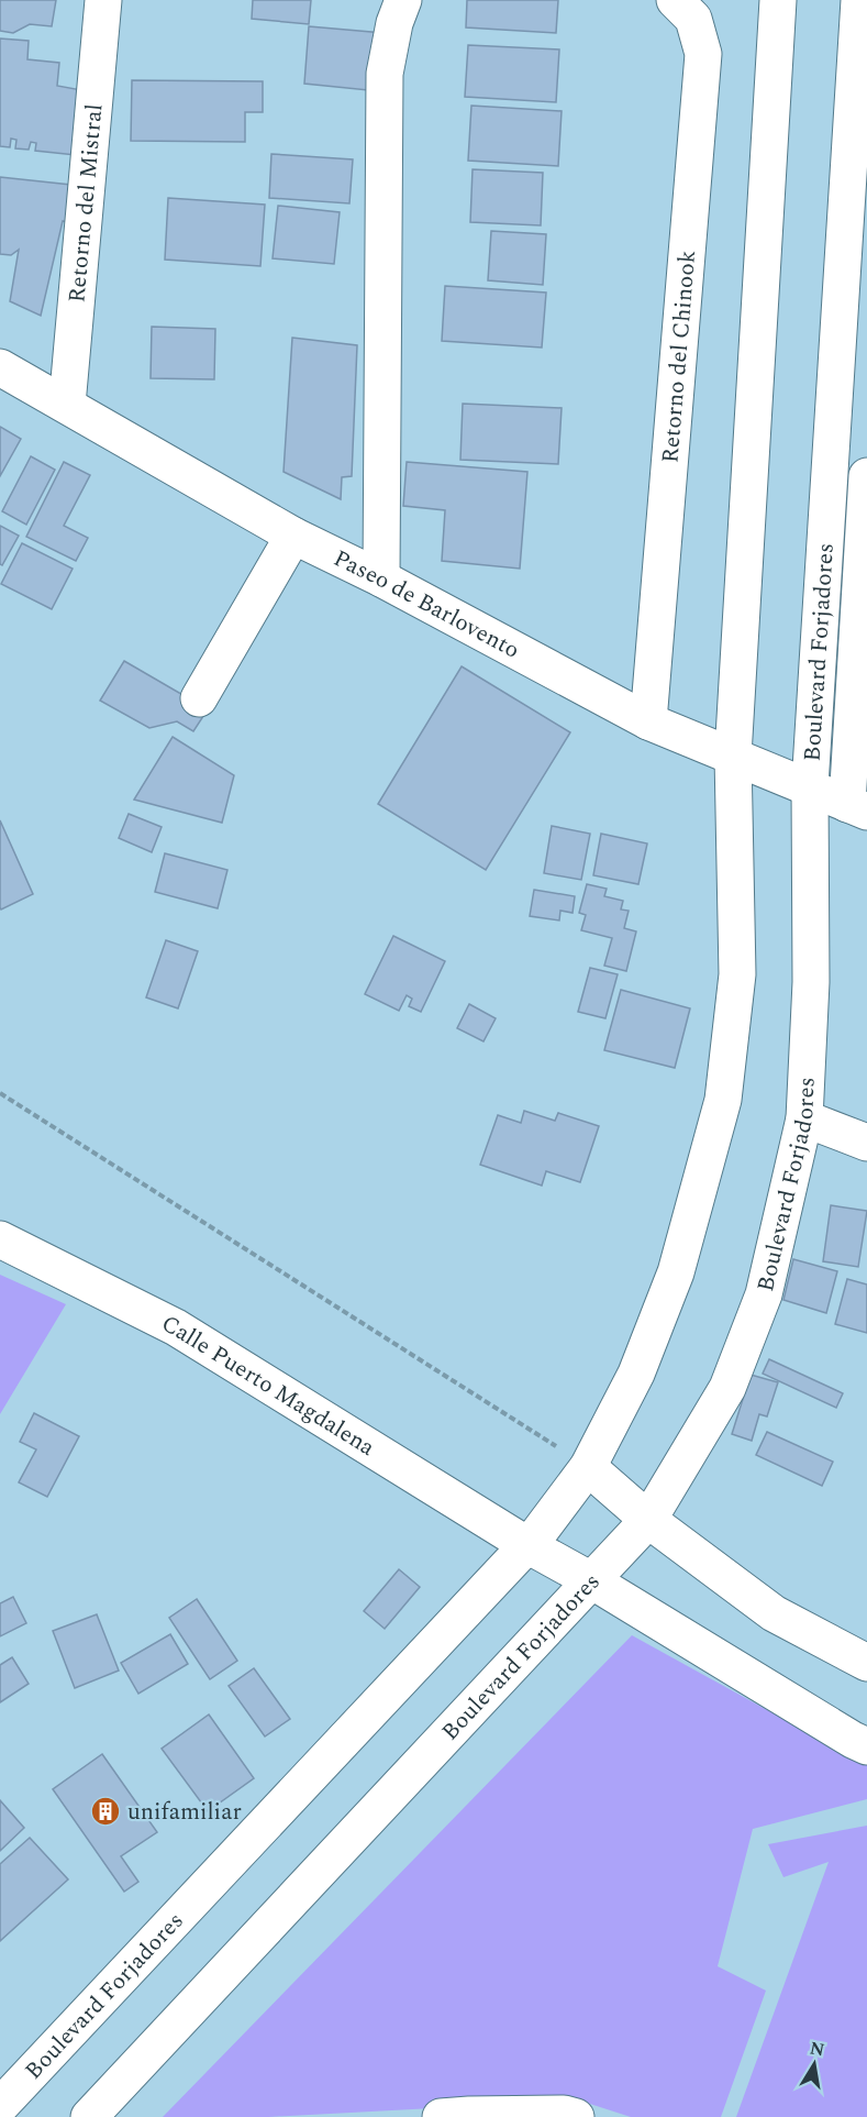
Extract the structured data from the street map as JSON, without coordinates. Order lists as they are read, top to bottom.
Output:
{
  "streets": {
    "street": [
      "Retorno del Mistral",
      "Retorno del Chinook",
      "Paseo de Barlovento",
      "Boulevard Forjadores",
      "Calle Puerto Magdalena"
    ]
  },
  "crossings": [
    ["Retorno del Mistral", "Paseo de Barlovento"],
    ["Retorno del Chinook", "Paseo de Barlovento"],
    ["Paseo de Barlovento", "Boulevard Forjadores"],
    ["Boulevard Forjadores", "Calle Puerto Magdalena"]
  ],
  "places": {
    "building": ["unifamiliar"]
  },
  "north": "top"
}
